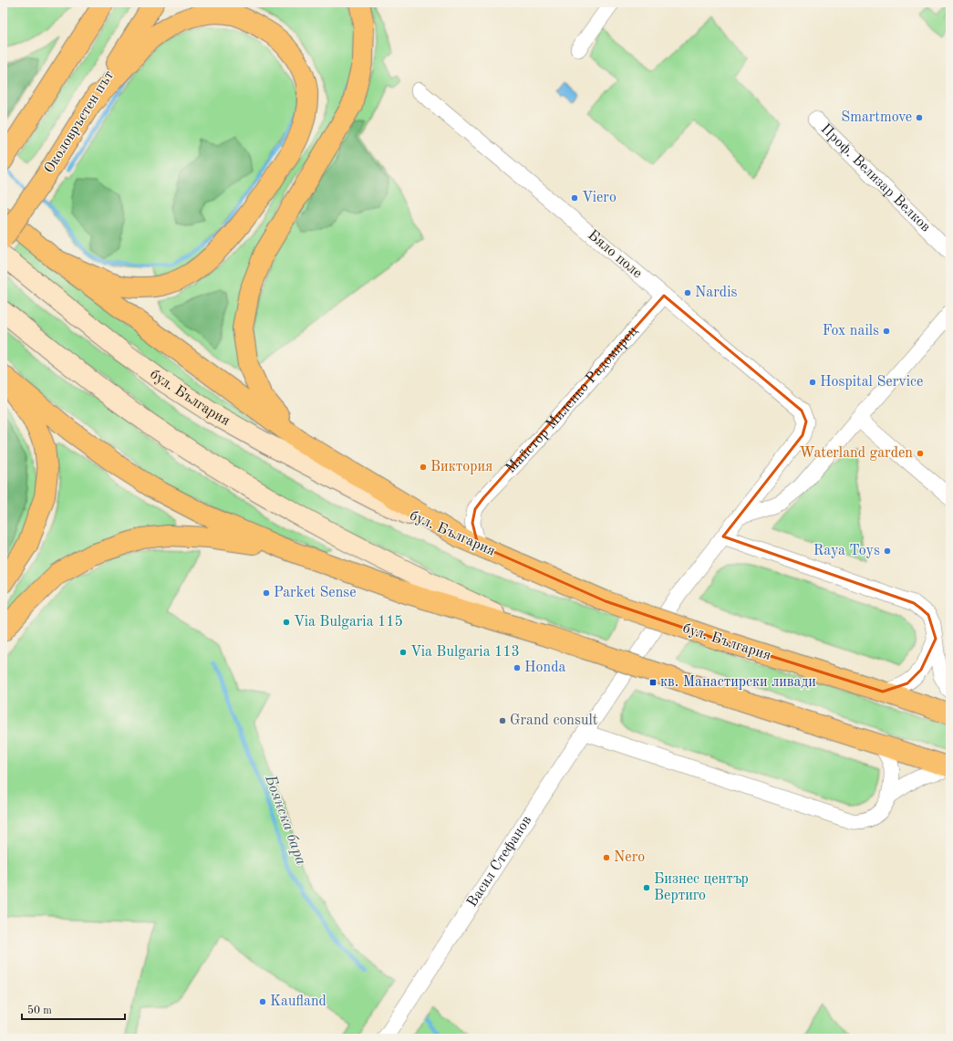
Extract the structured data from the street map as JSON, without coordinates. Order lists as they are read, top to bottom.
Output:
{
  "streets": {
    "main road": ["Околовръстен път", "бул. България"],
    "street": [
      "Проф. Велизар Велков",
      "Бяло поле",
      "Майстор Миленко Радомирец",
      "Васил Стефанов"
    ]
  },
  "crossings": [
    ["Бяло поле", "Майстор Миленко Радомирец"],
    ["Бяло поле", "Васил Стефанов"],
    ["бул. България", "Майстор Миленко Радомирец"]
  ],
  "water": ["Боянска бара"],
  "places": {
    "other": [
      "Smartmove",
      "Viero",
      "Nardis",
      "Fox nails",
      "Hospital Service",
      "Waterland garden",
      "Виктория",
      "Raya Toys",
      "Parket Sense",
      "Via Bulgaria 115",
      "Via Bulgaria 113",
      "Honda",
      "Grand consult",
      "Nero",
      "Бизнес център Вертиго",
      "Kaufland"
    ],
    "transit": ["кв. Манастирски ливади"]
  },
  "scale_bar": "50 m"
}
